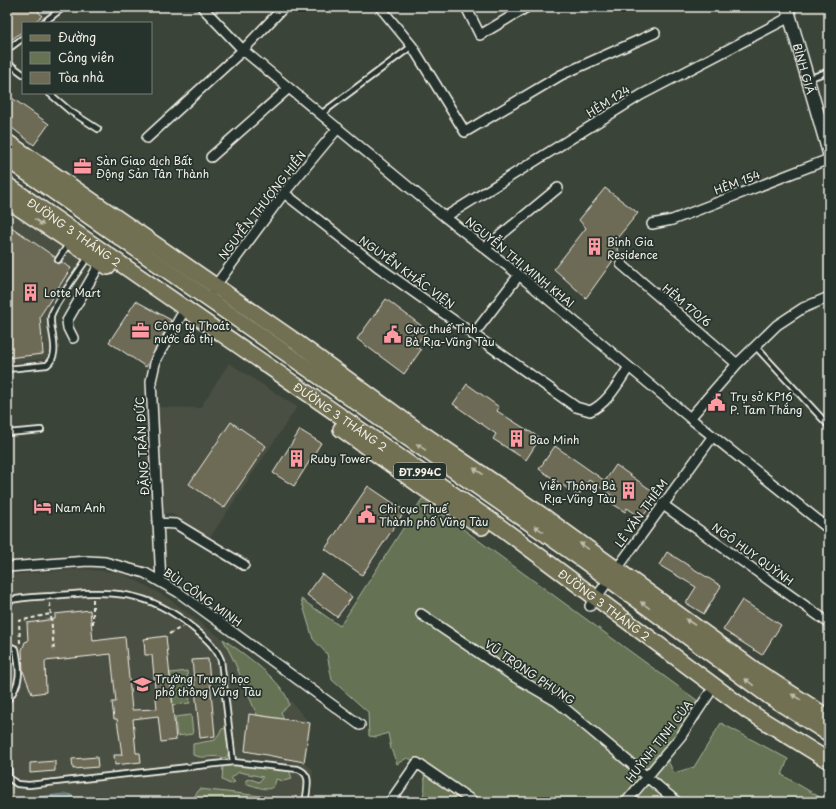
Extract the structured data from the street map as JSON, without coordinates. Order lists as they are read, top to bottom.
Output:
{
  "streets": {
    "main road": ["ĐƯỜNG 3 THÁNG 2", "ĐT.994C"],
    "street": [
      "BÌNH GIÃ",
      "HẺM 124",
      "HẺM 154",
      "NGUYỄN THƯỢNG HIỀN",
      "NGUYỄN THỊ MINH KHAI",
      "NGUYỄN KHẮC VIỆN",
      "HẺM 170/6",
      "ĐẶNG TRẦN ĐỨC",
      "LÊ VĂN THIÊM",
      "NGÔ HUY QUỲNH",
      "BÙI CÔNG MINH",
      "VŨ TRỌNG PHỤNG",
      "HUỲNH TỊNH CỦA"
    ]
  },
  "crossings": [
    ["BÌNH GIÃ", "HẺM 124"],
    ["HẺM 124", "NGUYỄN THỊ MINH KHAI"],
    ["NGUYỄN THƯỢNG HIỀN", "ĐƯỜNG 3 THÁNG 2"],
    ["NGUYỄN THƯỢNG HIỀN", "NGUYỄN THỊ MINH KHAI"],
    ["NGUYỄN THƯỢNG HIỀN", "NGUYỄN KHẮC VIỆN"],
    ["ĐƯỜNG 3 THÁNG 2", "ĐẶNG TRẦN ĐỨC"],
    ["ĐƯỜNG 3 THÁNG 2", "LÊ VĂN THIÊM"],
    ["ĐƯỜNG 3 THÁNG 2", "HUỲNH TỊNH CỦA"],
    ["NGUYỄN THỊ MINH KHAI", "NGUYỄN KHẮC VIỆN"],
    ["NGUYỄN THỊ MINH KHAI", "LÊ VĂN THIÊM"],
    ["ĐẶNG TRẦN ĐỨC", "BÙI CÔNG MINH"],
    ["LÊ VĂN THIÊM", "NGÔ HUY QUỲNH"],
    ["VŨ TRỌNG PHỤNG", "HUỲNH TỊNH CỦA"]
  ],
  "places": {
    "office": ["Sàn Giao dịch Bất Động Sản Tân Thành", "Công ty Thoát nước đô thị"],
    "building": [
      "Binh Gia Residence",
      "Lotte Mart",
      "Bao Minh",
      "Ruby Tower",
      "Viễn Thông Bà Rịa-Vũng Tàu"
    ],
    "public building": ["Cục thuế Tỉnh Bà Rịa-Vũng Tàu", "Trụ sở KP16 P. Tam Thắng", "Chi cục Thuế Thành phố Vũng Tàu"],
    "hotel": ["Nam Anh"],
    "school or university": ["Trường Trung học phổ thông Vũng Tàu"]
  },
  "legend": ["Đường", "Công viên", "Tòa nhà"]
}
